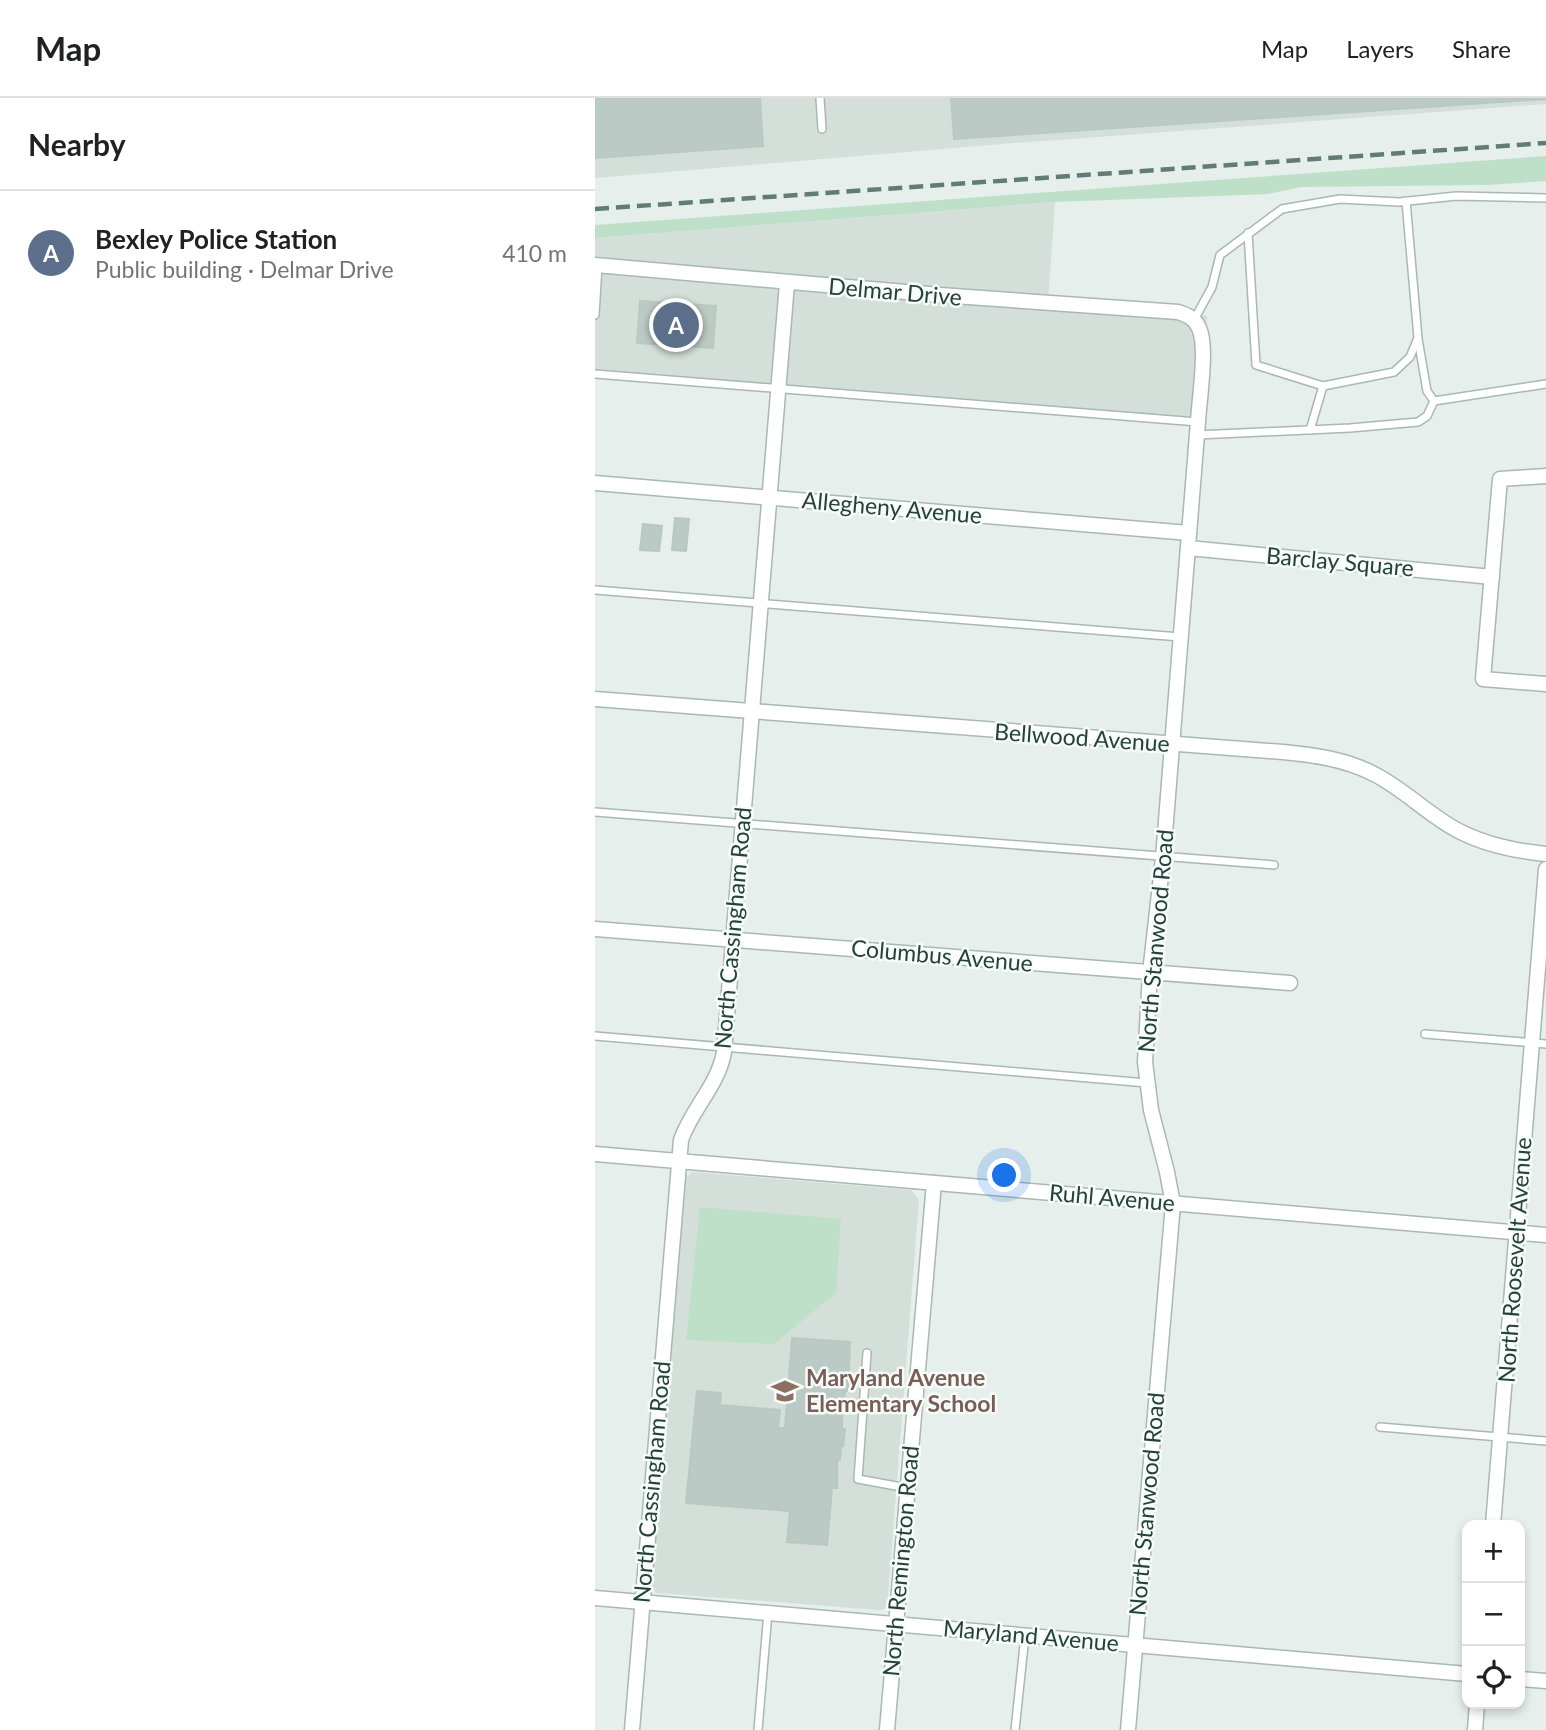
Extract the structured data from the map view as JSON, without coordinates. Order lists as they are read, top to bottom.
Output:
{
  "streets": {
    "street": [
      "Delmar Drive",
      "Allegheny Avenue",
      "Barclay Square",
      "Bellwood Avenue",
      "North Cassingham Road",
      "North Stanwood Road",
      "Columbus Avenue",
      "Ruhl Avenue",
      "North Roosevelt Avenue",
      "North Remington Road",
      "Maryland Avenue"
    ]
  },
  "crossings": [
    ["Delmar Drive", "North Cassingham Road"],
    ["Delmar Drive", "North Stanwood Road"],
    ["Allegheny Avenue", "North Cassingham Road"],
    ["Allegheny Avenue", "North Stanwood Road"],
    ["Barclay Square", "North Stanwood Road"],
    ["Bellwood Avenue", "North Cassingham Road"],
    ["Bellwood Avenue", "North Stanwood Road"],
    ["North Cassingham Road", "Columbus Avenue"],
    ["North Cassingham Road", "Ruhl Avenue"],
    ["North Cassingham Road", "Maryland Avenue"],
    ["North Stanwood Road", "Columbus Avenue"],
    ["North Stanwood Road", "Ruhl Avenue"],
    ["North Stanwood Road", "Maryland Avenue"],
    ["Ruhl Avenue", "North Roosevelt Avenue"],
    ["Ruhl Avenue", "North Remington Road"],
    ["North Remington Road", "Maryland Avenue"]
  ],
  "places": {
    "school or university": ["Maryland Avenue Elementary School"]
  },
  "page": {
    "header": "Map",
    "nav": ["Map", "Layers", "Share"],
    "heading": "Nearby",
    "list": [
      {
        "mark": "A",
        "name": "Bexley Police Station",
        "note": "Public building · Delmar Drive",
        "value": "410 m"
      }
    ],
    "pins": "A",
    "map_buttons": ["+", "−"]
  }
}
